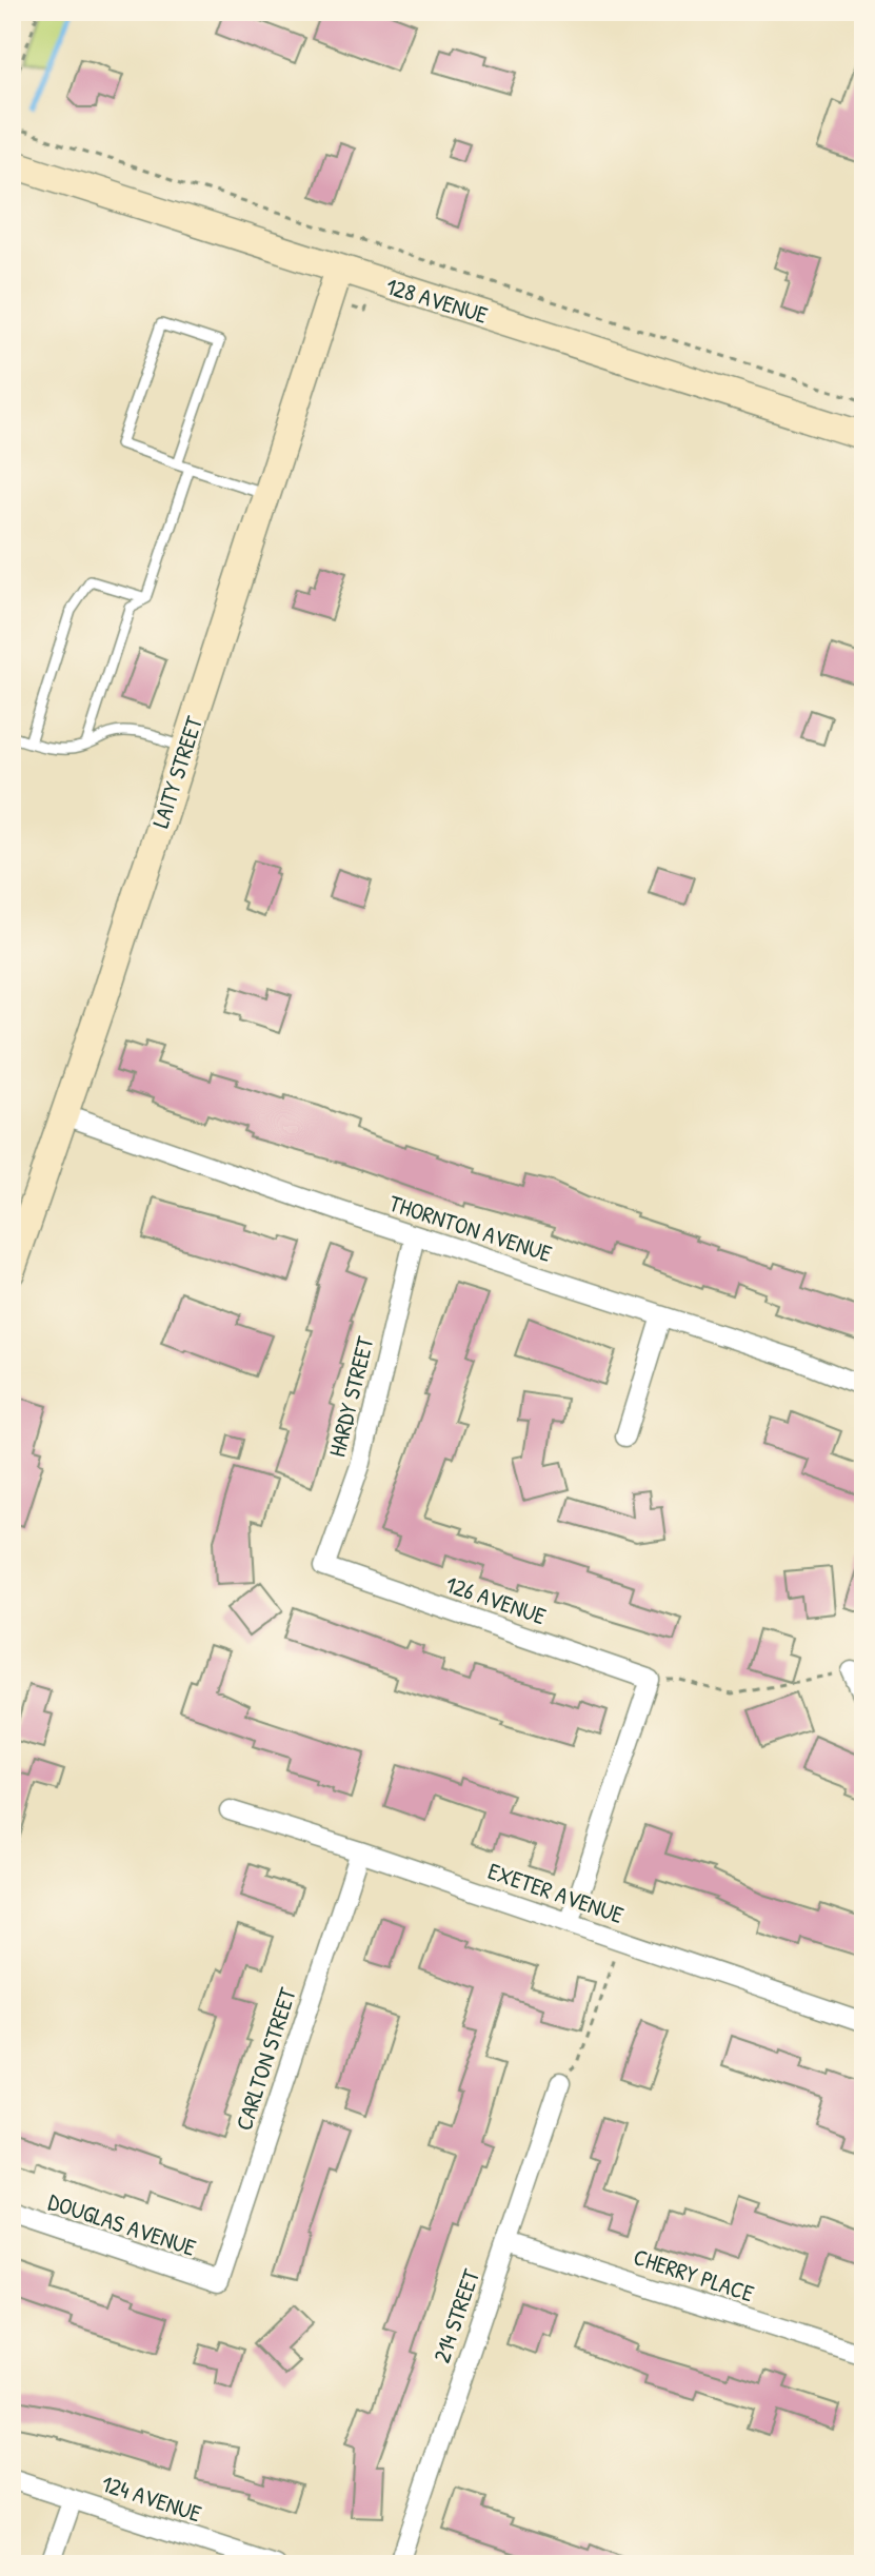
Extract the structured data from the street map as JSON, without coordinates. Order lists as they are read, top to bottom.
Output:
{
  "streets": {
    "street": [
      "128 AVENUE",
      "LAITY STREET",
      "THORNTON AVENUE",
      "HARDY STREET",
      "126 AVENUE",
      "EXETER AVENUE",
      "CARLTON STREET",
      "DOUGLAS AVENUE",
      "CHERRY PLACE",
      "214 STREET",
      "124 AVENUE"
    ]
  },
  "crossings": [
    ["128 AVENUE", "LAITY STREET"],
    ["LAITY STREET", "THORNTON AVENUE"],
    ["THORNTON AVENUE", "HARDY STREET"],
    ["HARDY STREET", "126 AVENUE"],
    ["EXETER AVENUE", "CARLTON STREET"],
    ["CARLTON STREET", "DOUGLAS AVENUE"],
    ["CHERRY PLACE", "214 STREET"]
  ]
}
